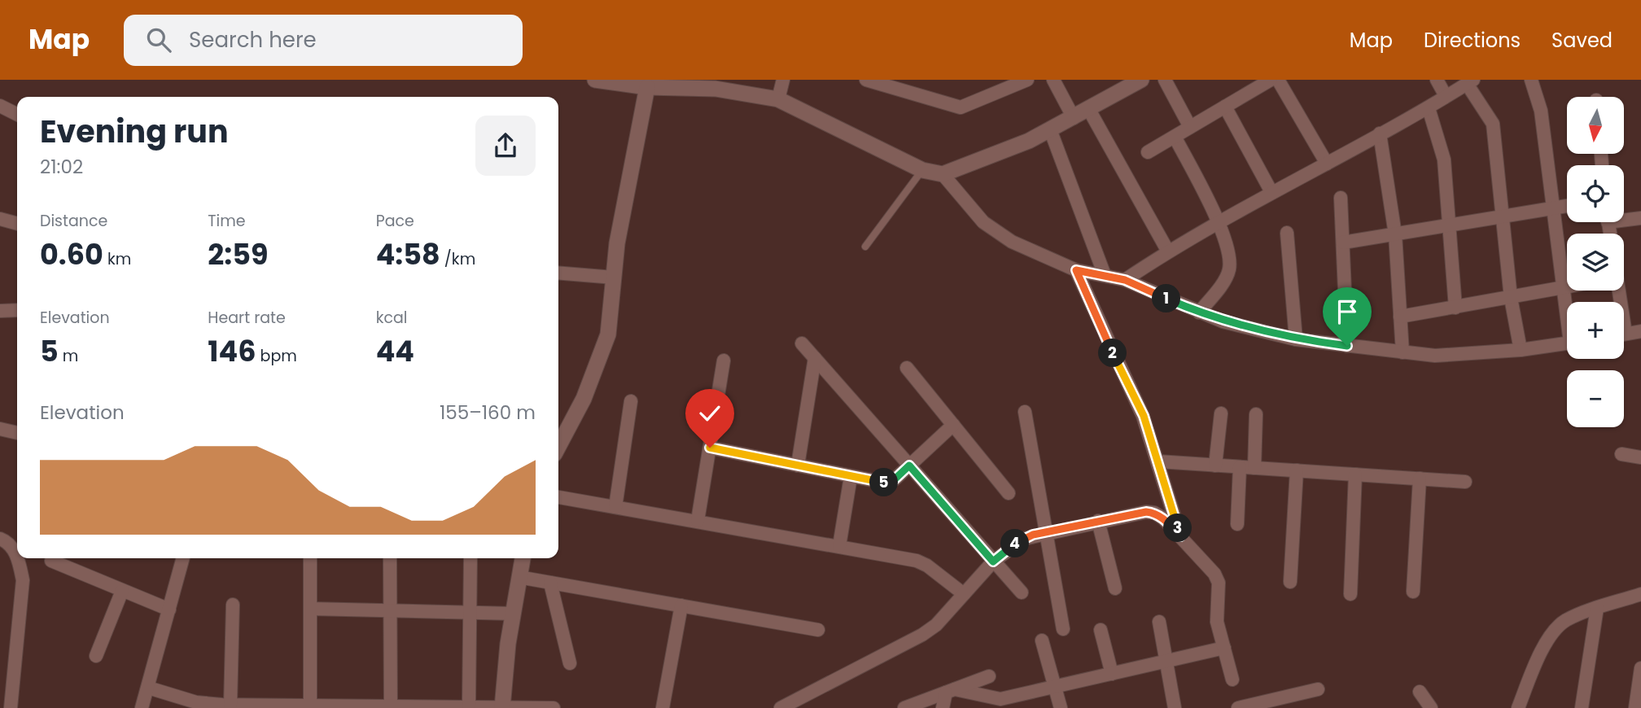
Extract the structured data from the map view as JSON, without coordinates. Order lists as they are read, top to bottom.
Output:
{
  "north": "bottom",
  "page": {
    "header": "Map",
    "search": "Search here",
    "nav": ["Map", "Directions", "Saved"],
    "map_buttons": ["+", "−"],
    "heading": ["Evening run", "21:02"],
    "stats": [
      ["Distance", "0.60 km"],
      ["Time", "2:59"],
      ["Pace", "4:58 /km"],
      ["Elevation", "5 m"],
      ["Heart rate", "146 bpm"],
      ["kcal", "44"]
    ],
    "pins": [
      "1",
      "2",
      "5",
      "3",
      "4"
    ],
    "chart": ["Elevation", "155–160 m"]
  }
}
